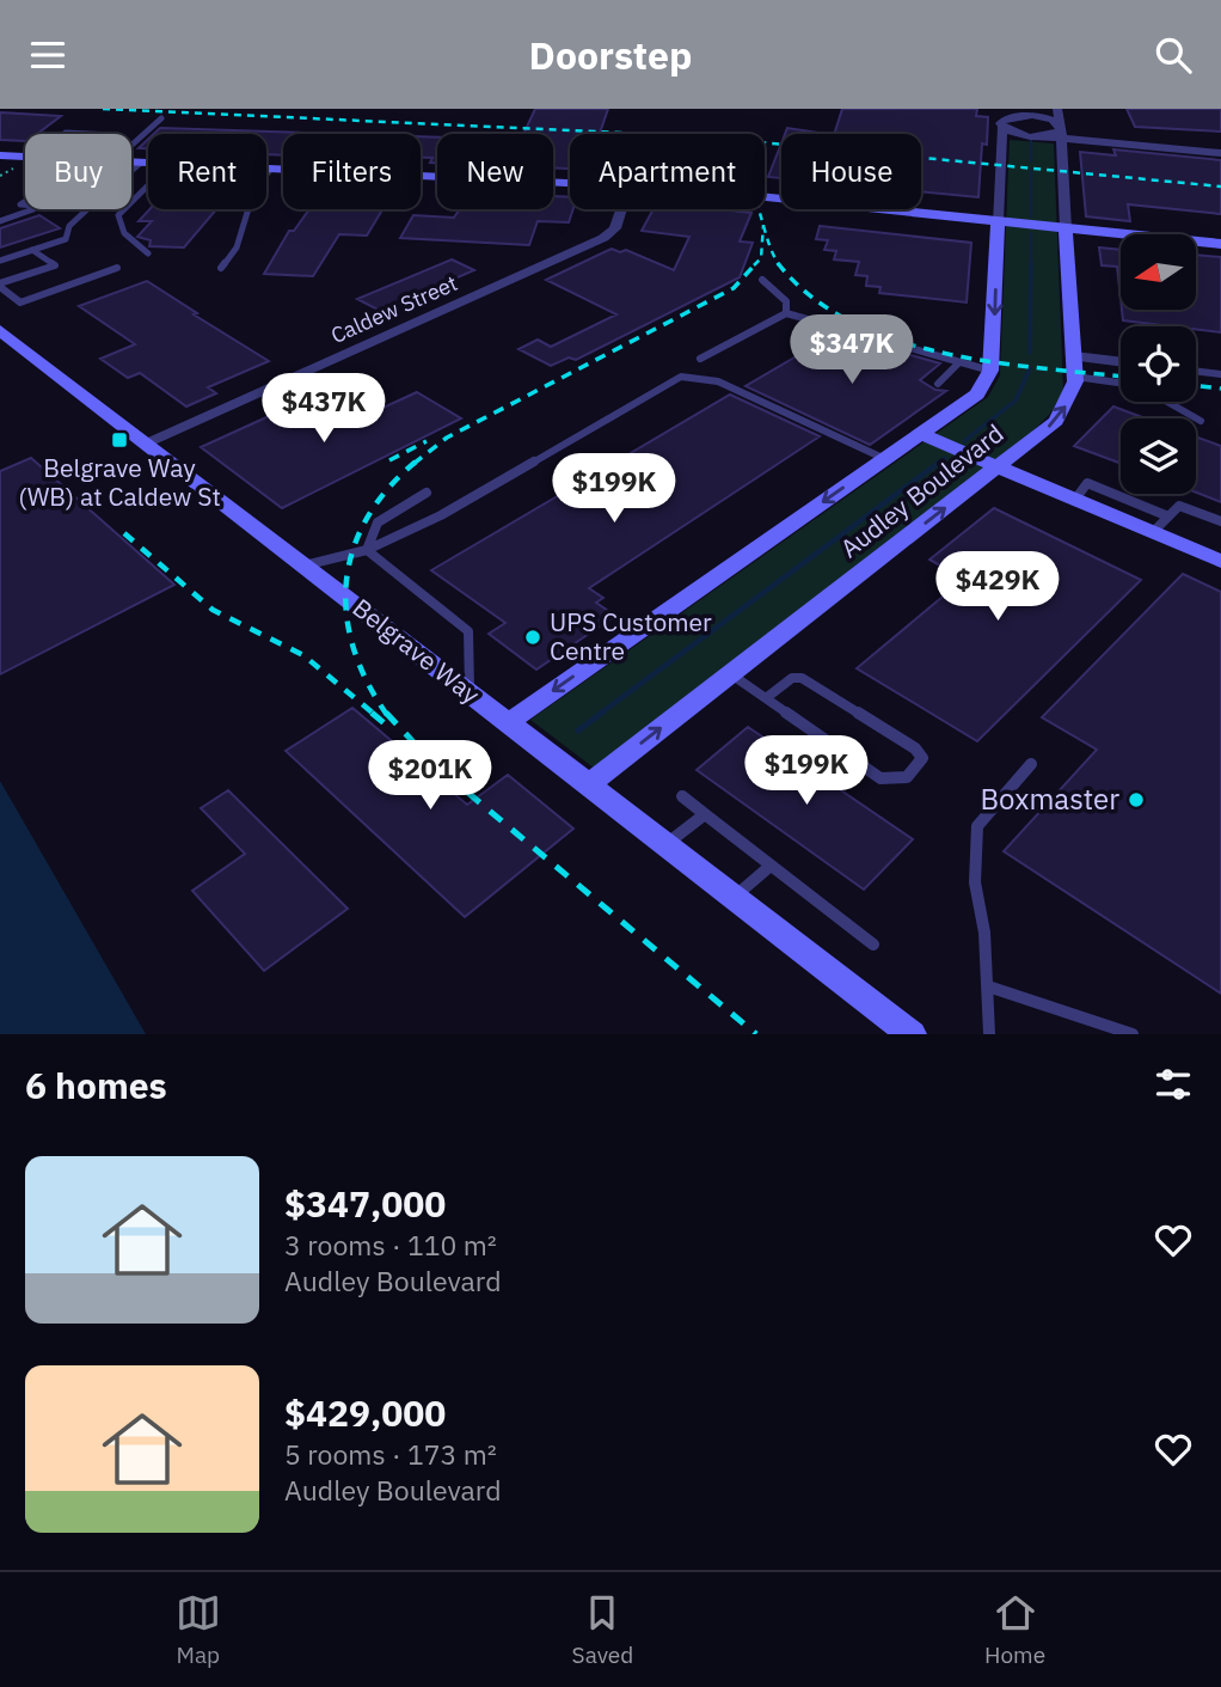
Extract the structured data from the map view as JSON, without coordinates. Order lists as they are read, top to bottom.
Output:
{
  "streets": {
    "street": ["Caldew Street", "Audley Boulevard", "Belgrave Way"]
  },
  "crossings": [
    ["Caldew Street", "Belgrave Way"],
    ["Audley Boulevard", "Belgrave Way"]
  ],
  "places": {
    "transit": ["Belgrave Way (WB) at Caldew St"],
    "other": ["UPS Customer Centre", "Boxmaster"]
  },
  "north": "left",
  "page": {
    "header": "Doorstep",
    "chip": [
      "Buy",
      "Rent",
      "Filters",
      "New",
      "Apartment",
      "House"
    ],
    "price": [
      "$347K",
      "$437K",
      "$199K",
      "$429K",
      "$199K",
      "$201K"
    ],
    "heading": "6 homes",
    "list": [
      {
        "name": "$347,000",
        "note": "3 rooms · 110 m² · Audley Boulevard"
      },
      {
        "name": "$429,000",
        "note": "5 rooms · 173 m² · Audley Boulevard"
      }
    ],
    "tabs": ["Map", "Saved", "Home"]
  }
}
